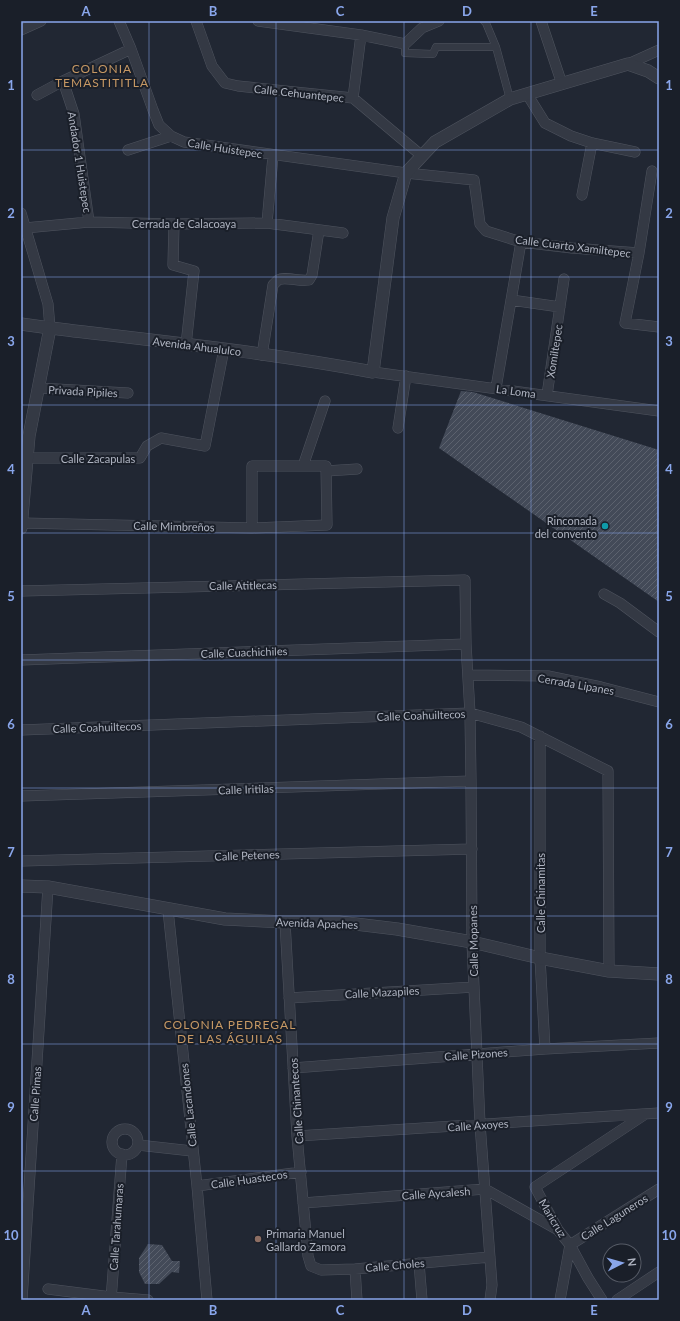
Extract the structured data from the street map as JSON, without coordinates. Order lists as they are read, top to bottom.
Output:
{
  "streets": {
    "street": [
      "Calle Cehuantepec",
      "Calle Huistepec",
      "Andador 1 Huistepec",
      "Cerrada de Calacoaya",
      "Calle Cuarto Xamiltepec",
      "Avenida Ahualulco",
      "Xomiltepec",
      "Privada Pipiles",
      "La Loma",
      "Calle Zacapulas",
      "Calle Mimbreños",
      "Calle Atitlecas",
      "Calle Cuachichiles",
      "Cerrada Lipanes",
      "Calle Coahuiltecos",
      "Calle Iritilas",
      "Calle Petenes",
      "Calle Chinamitas",
      "Avenida Apaches",
      "Calle Mopanes",
      "Calle Mazapiles",
      "Calle Pizones",
      "Calle Pimas",
      "Calle Chinantecos",
      "Calle Lacandones",
      "Calle Axoyes",
      "Calle Huastecos",
      "Calle Aycalesh",
      "Calle Laguneros",
      "Maricruz",
      "Calle Tarahumaras",
      "Calle Choles"
    ]
  },
  "crossings": [
    ["Calle Huistepec", "Calle Cuarto Xamiltepec"],
    ["Andador 1 Huistepec", "Cerrada de Calacoaya"],
    ["Avenida Ahualulco", "La Loma"],
    ["Avenida Ahualulco", "Calle Zacapulas"],
    ["Xomiltepec", "La Loma"],
    ["Calle Atitlecas", "Calle Mopanes"],
    ["Calle Cuachichiles", "Calle Mopanes"],
    ["Cerrada Lipanes", "Calle Mopanes"],
    ["Calle Coahuiltecos", "Calle Chinamitas"],
    ["Calle Coahuiltecos", "Avenida Apaches"],
    ["Calle Coahuiltecos", "Calle Mopanes"],
    ["Calle Iritilas", "Calle Mopanes"],
    ["Calle Petenes", "Calle Mopanes"],
    ["Calle Chinamitas", "Avenida Apaches"],
    ["Calle Chinamitas", "Calle Pizones"],
    ["Avenida Apaches", "Calle Mopanes"],
    ["Avenida Apaches", "Calle Pimas"],
    ["Avenida Apaches", "Calle Chinantecos"],
    ["Avenida Apaches", "Calle Lacandones"],
    ["Calle Mopanes", "Calle Mazapiles"],
    ["Calle Mopanes", "Calle Pizones"],
    ["Calle Mopanes", "Calle Axoyes"],
    ["Calle Mopanes", "Calle Aycalesh"],
    ["Calle Mopanes", "Calle Choles"],
    ["Calle Mazapiles", "Calle Chinantecos"],
    ["Calle Pizones", "Calle Chinantecos"],
    ["Calle Chinantecos", "Calle Axoyes"],
    ["Calle Chinantecos", "Calle Huastecos"],
    ["Calle Chinantecos", "Calle Aycalesh"],
    ["Calle Chinantecos", "Calle Choles"],
    ["Calle Lacandones", "Calle Huastecos"],
    ["Calle Axoyes", "Maricruz"],
    ["Calle Aycalesh", "Maricruz"],
    ["Calle Laguneros", "Maricruz"]
  ],
  "districts": ["COLONIA TEMASTITITLA", "COLONIA PEDREGAL DE LAS ÁGUILAS"],
  "places": ["Rinconada del convento", "Primaria Manuel Gallardo Zamora"],
  "north": "right",
  "grid": {
    "columns": [
      "A",
      "B",
      "C",
      "D",
      "E"
    ],
    "rows": [
      "1",
      "2",
      "3",
      "4",
      "5",
      "6",
      "7",
      "8",
      "9",
      "10"
    ]
  }
}
